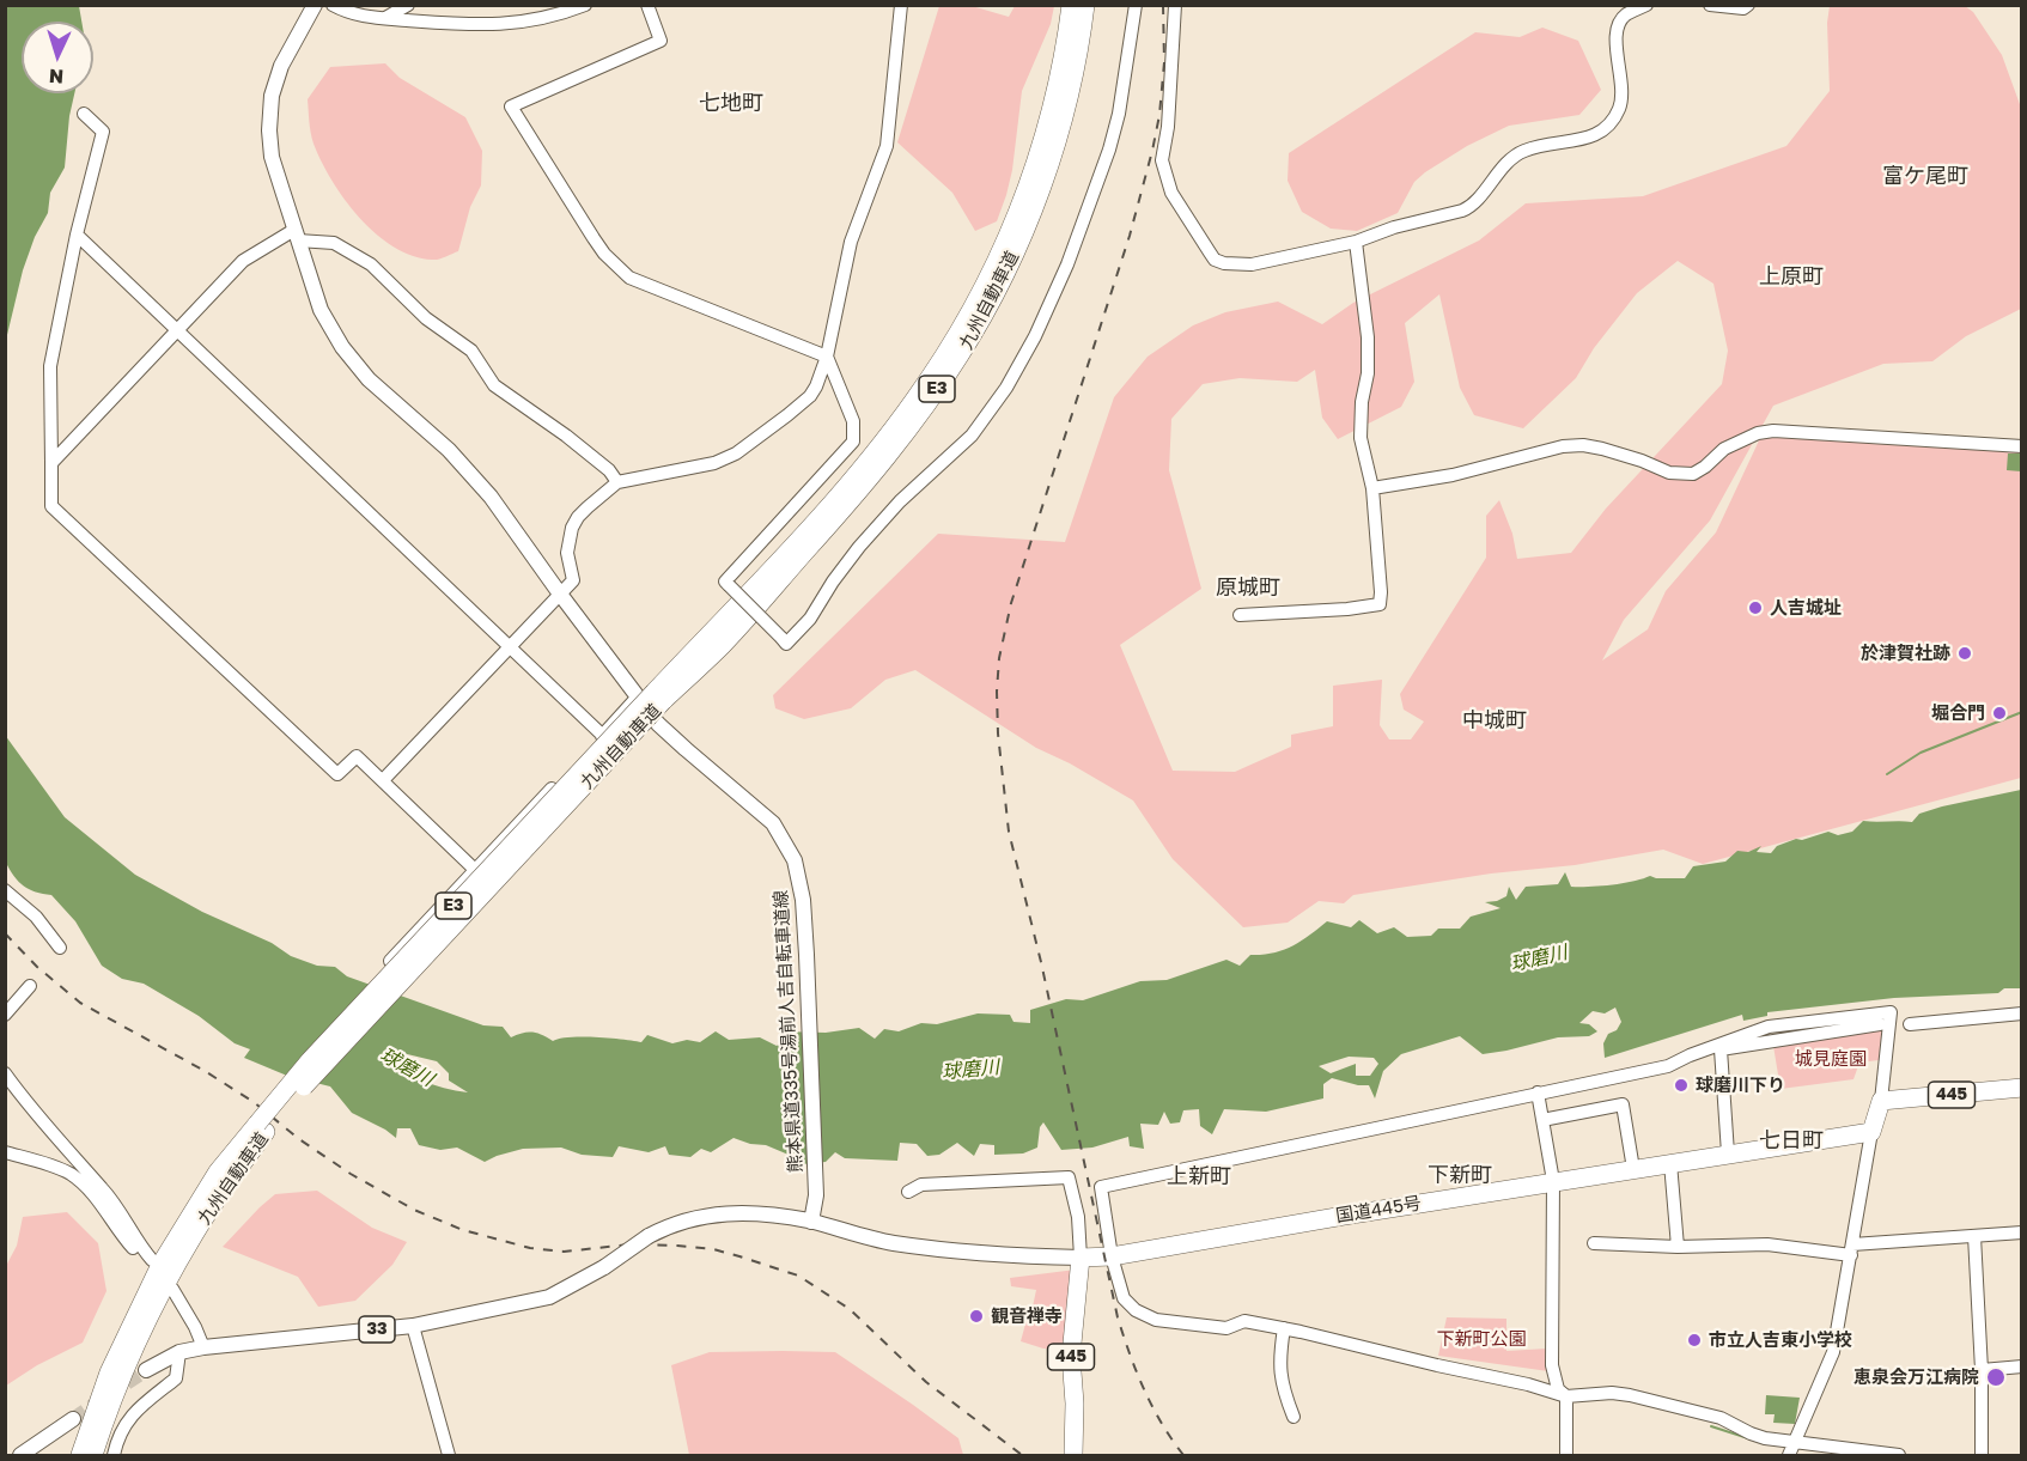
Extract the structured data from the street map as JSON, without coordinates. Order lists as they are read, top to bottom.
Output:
{
  "streets": {
    "highway": [
      "九州自動車道",
      "E3",
      "445",
      "国道445号"
    ],
    "main road": ["熊本県道335号湯前人吉自転車道線", "33"]
  },
  "crossings": [
    ["九州自動車道", "熊本県道335号湯前人吉自転車道線"],
    ["熊本県道335号湯前人吉自転車道線", "33"],
    ["445", "国道445号"],
    ["445", "33"],
    ["国道445号", "33"]
  ],
  "districts": [
    "七地町",
    "富ケ尾町",
    "上原町",
    "原城町",
    "中城町",
    "七日町",
    "下新町",
    "上新町"
  ],
  "water": ["球磨川"],
  "parks": ["城見庭園", "下新町公園"],
  "places": [
    "人吉城址",
    "於津賀社跡",
    "堀合門",
    "球磨川下り",
    "観音禅寺",
    "市立人吉東小学校",
    "恵泉会万江病院"
  ],
  "north": "bottom"
}
